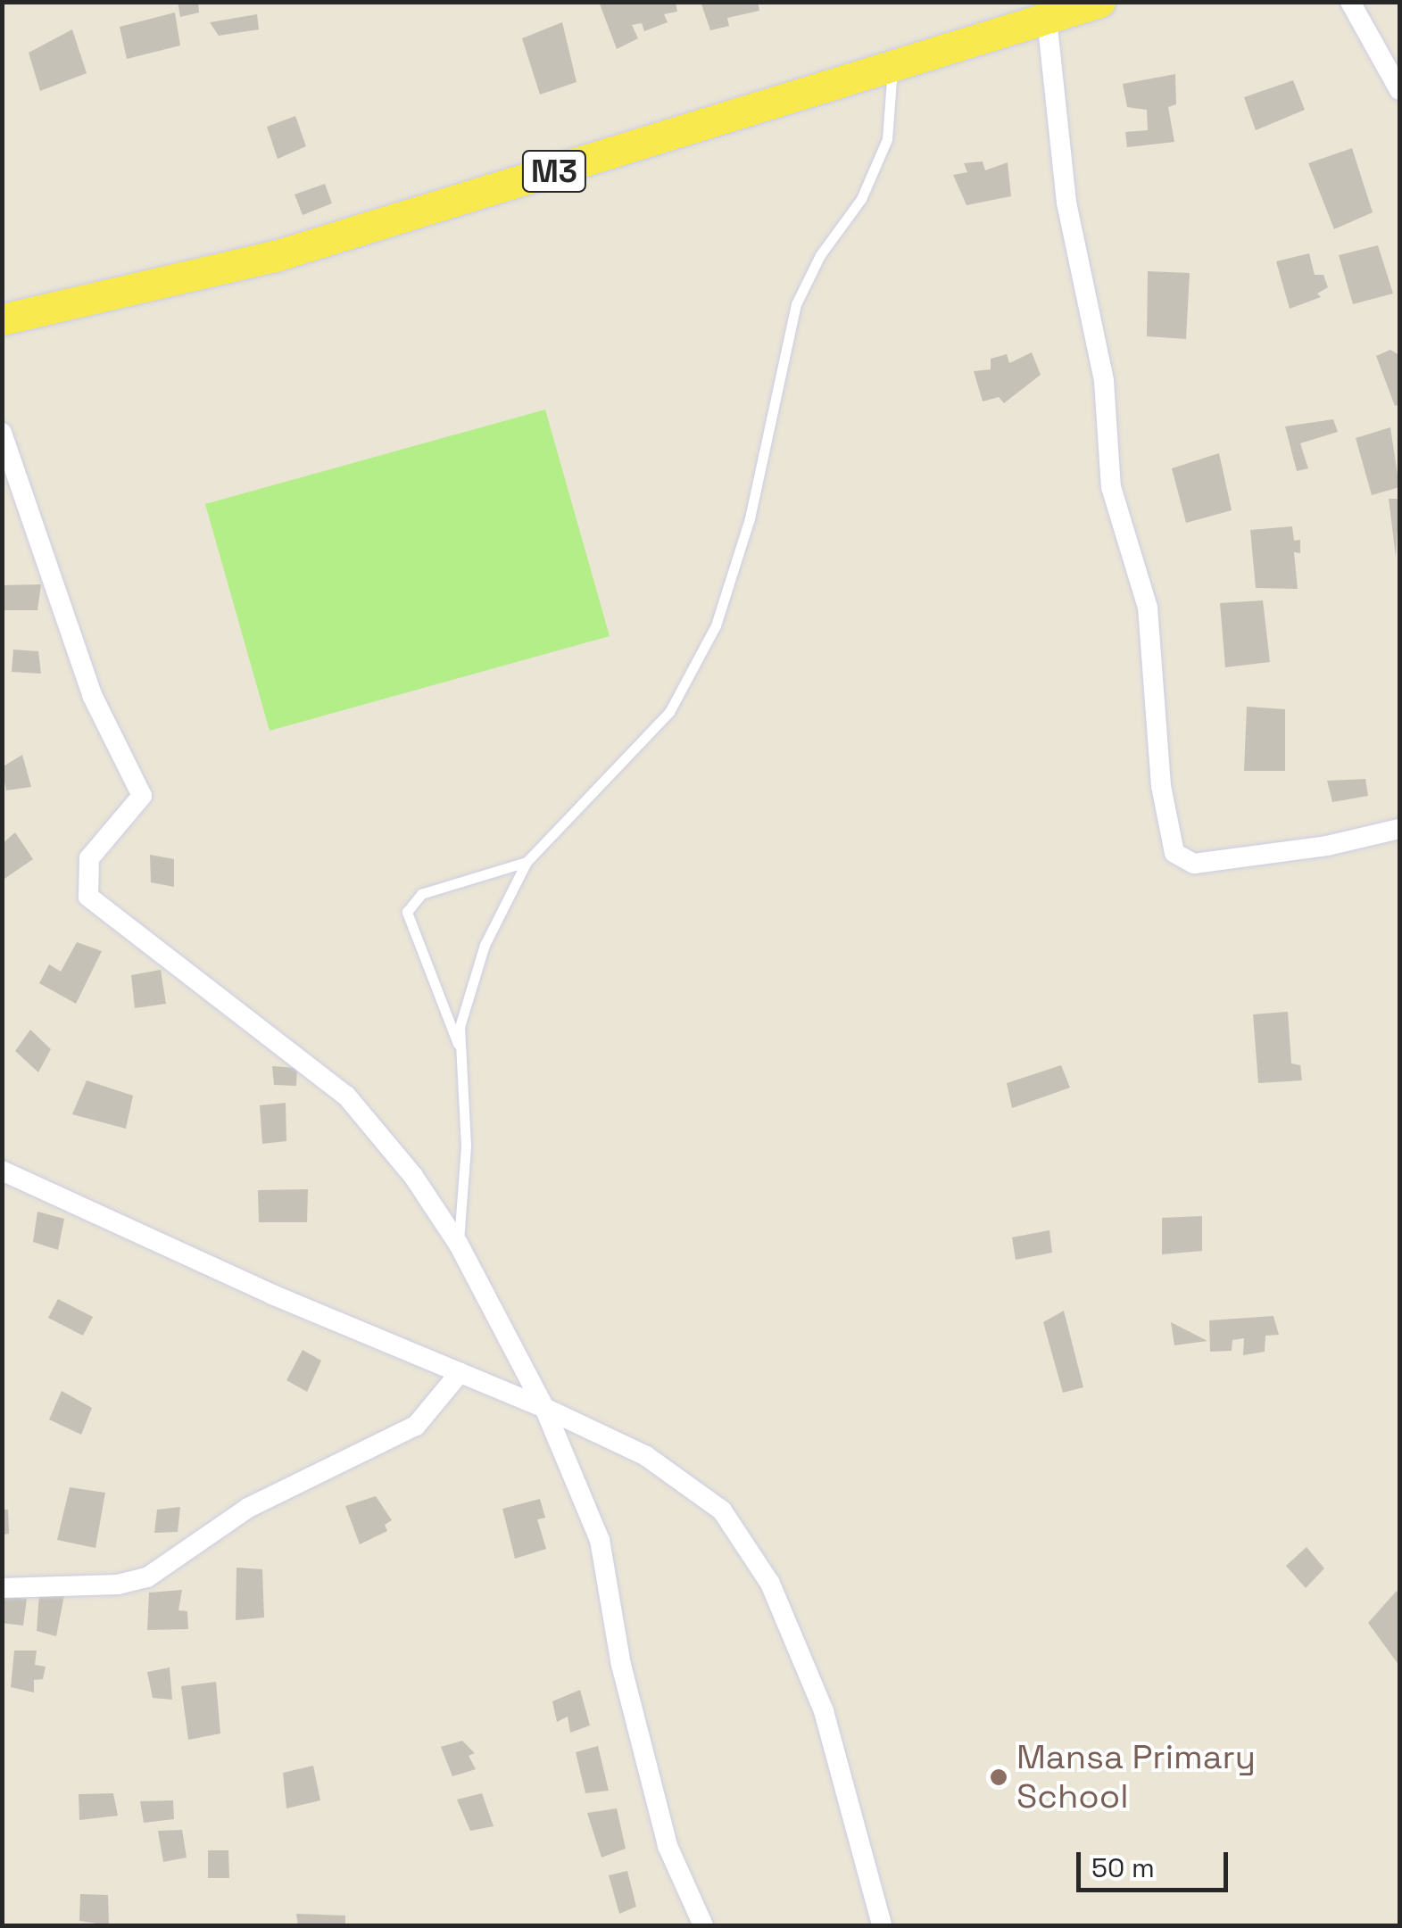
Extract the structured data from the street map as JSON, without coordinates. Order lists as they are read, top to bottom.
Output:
{
  "streets": {
    "main road": ["M3"]
  },
  "places": ["Mansa Primary School"],
  "scale_bar": "50 m"
}
